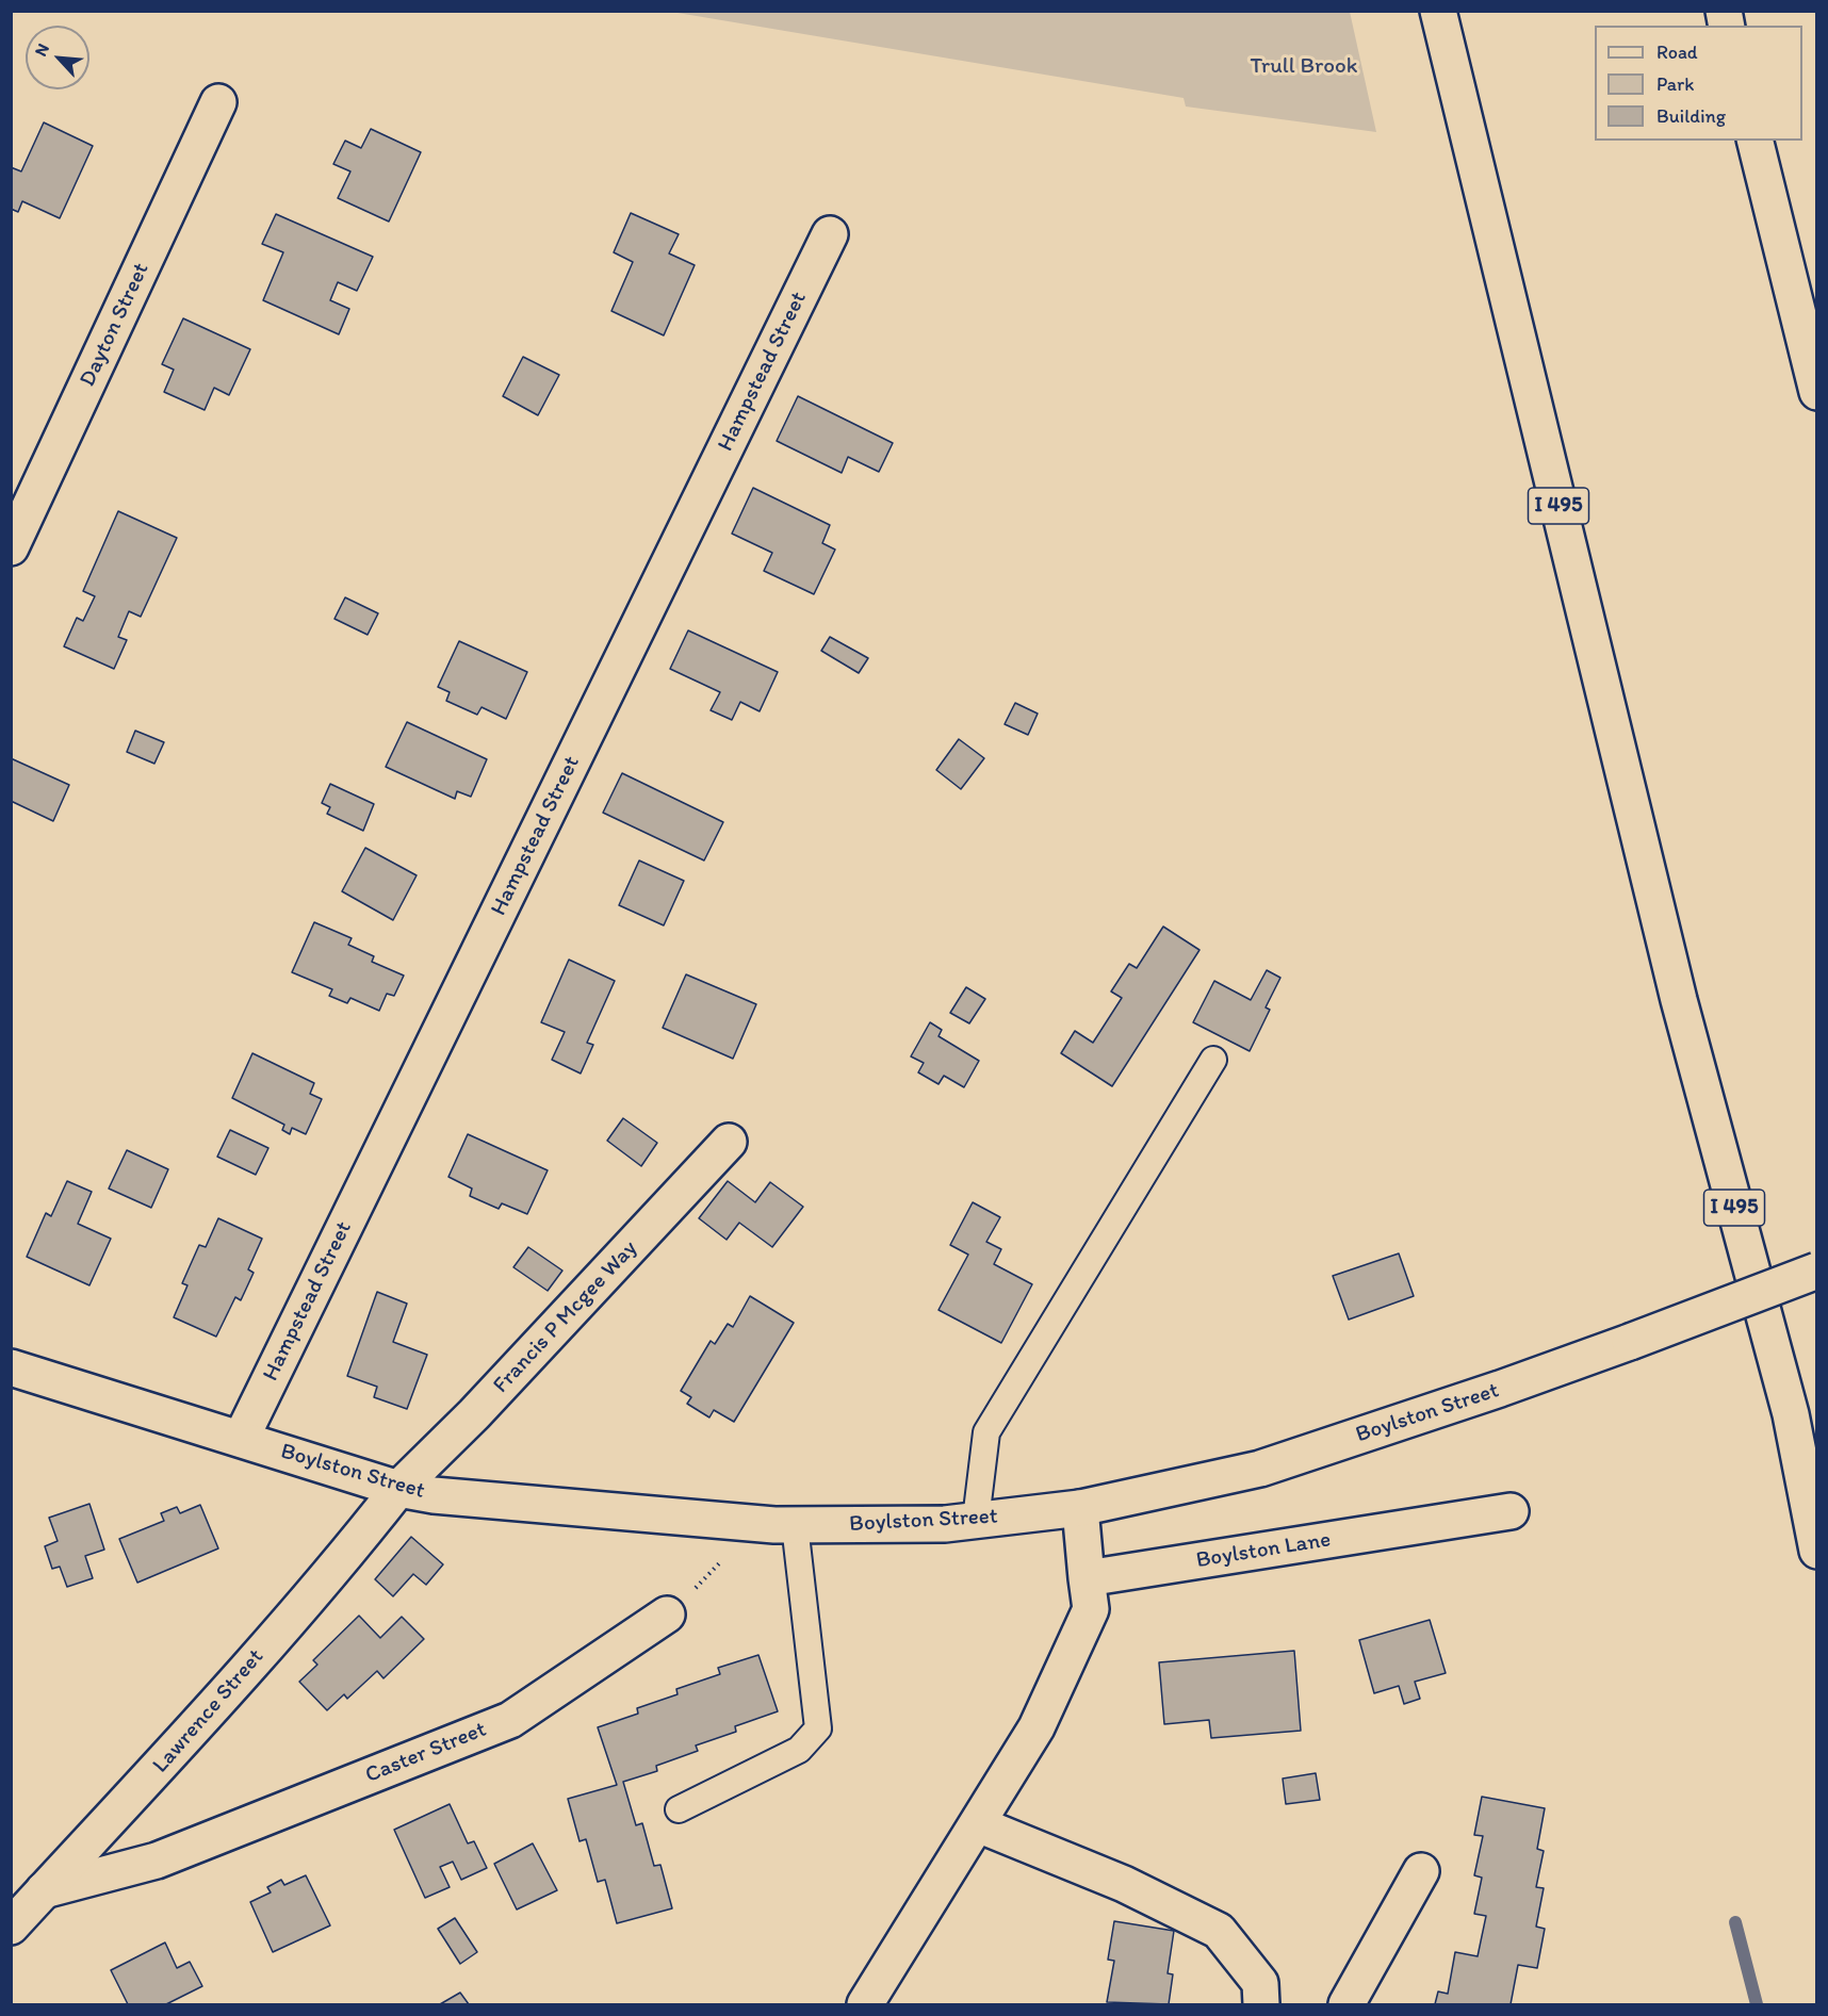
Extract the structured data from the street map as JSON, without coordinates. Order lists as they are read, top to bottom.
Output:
{
  "streets": {
    "main road": [
      "Dayton Street",
      "Hampstead Street",
      "I 495",
      "Francis P Mcgee Way",
      "Boylston Street",
      "Boylston Lane",
      "Lawrence Street",
      "Caster Street"
    ]
  },
  "crossings": [
    ["Hampstead Street", "Boylston Street"],
    ["Francis P Mcgee Way", "Boylston Street"],
    ["Francis P Mcgee Way", "Lawrence Street"],
    ["Boylston Street", "Lawrence Street"],
    ["Lawrence Street", "Caster Street"]
  ],
  "parks": ["Trull Brook"],
  "legend": ["Road", "Park", "Building"],
  "north": "top left"
}
